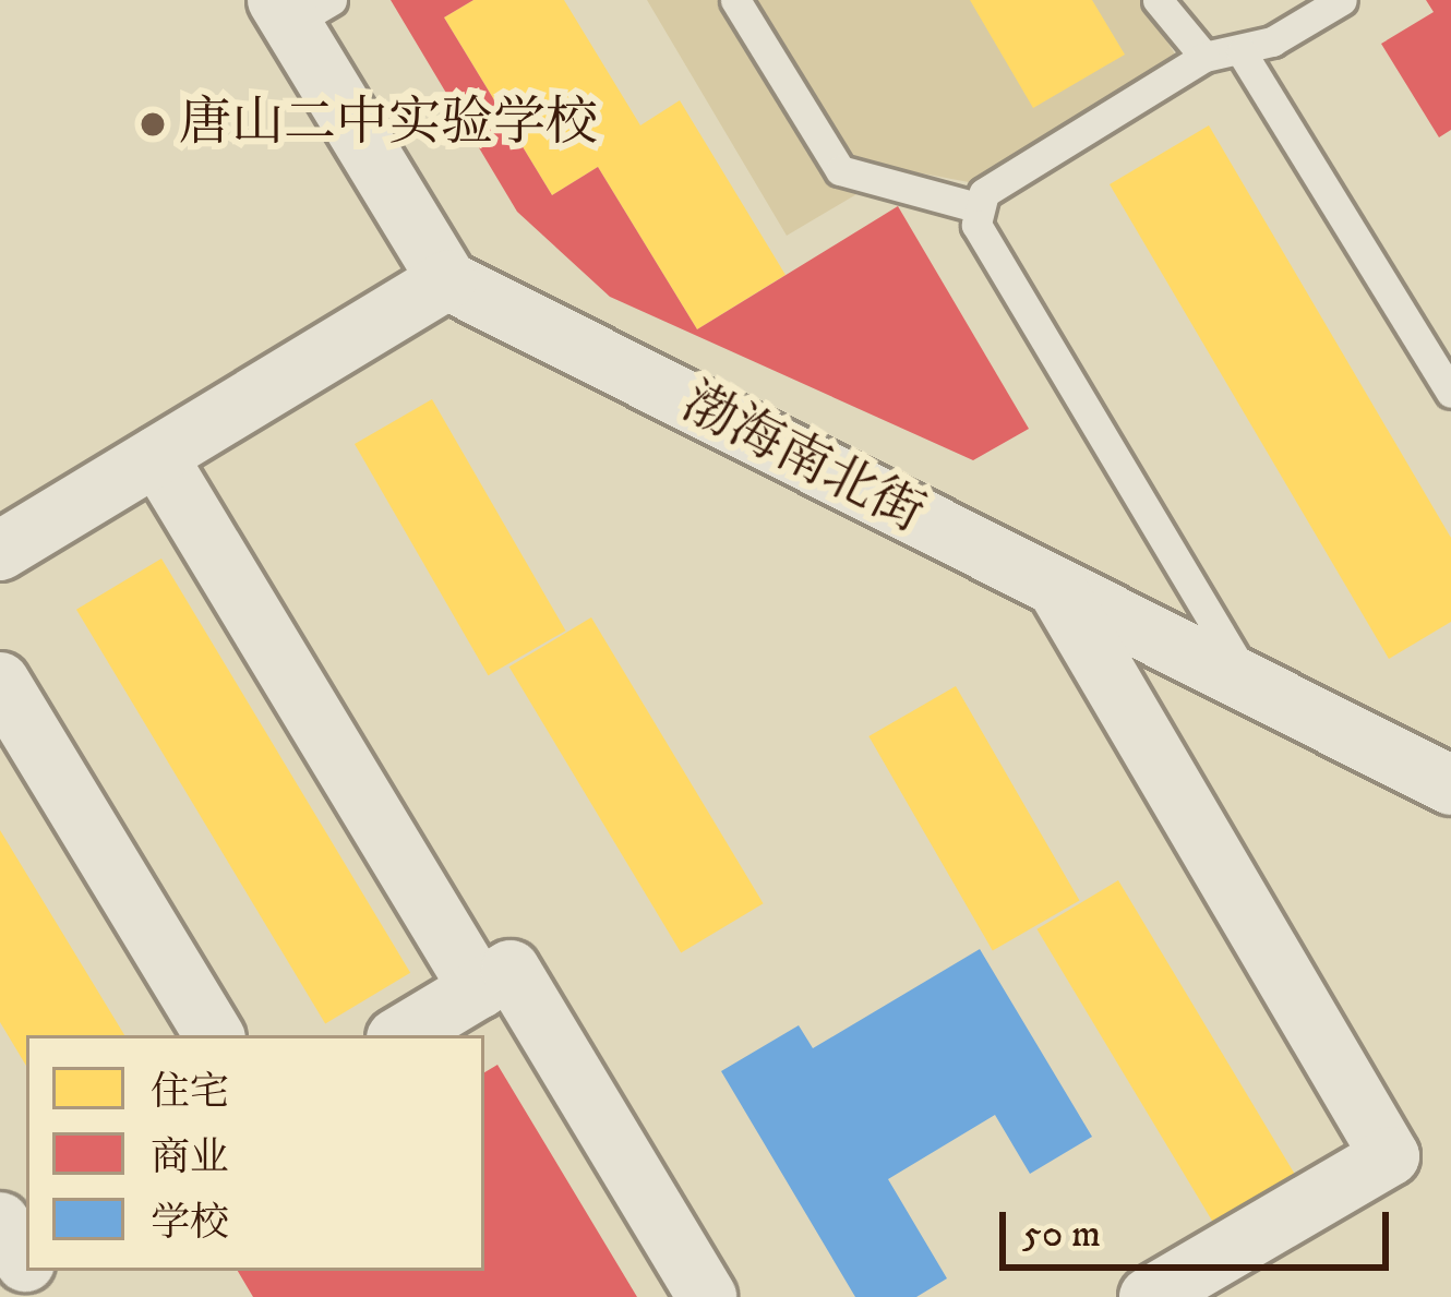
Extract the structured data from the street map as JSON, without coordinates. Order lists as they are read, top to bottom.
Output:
{
  "streets": {
    "street": ["渤海南北街"]
  },
  "places": ["唐山二中实验学校"],
  "legend": ["住宅", "商业", "学校"],
  "scale_bar": "50 m"
}
